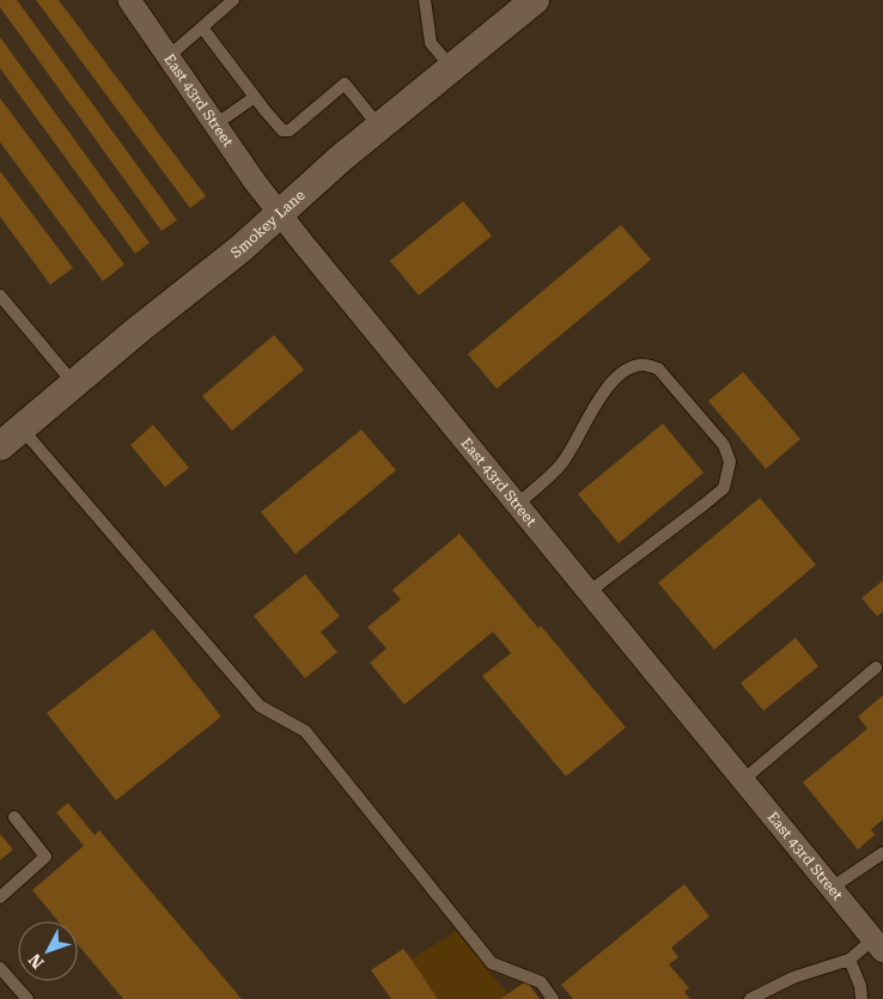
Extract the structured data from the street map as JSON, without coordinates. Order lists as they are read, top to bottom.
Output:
{
  "streets": {
    "street": ["East 43rd Street", "Smokey Lane"]
  },
  "crossings": [
    ["East 43rd Street", "Smokey Lane"]
  ],
  "north": "bottom left"
}
